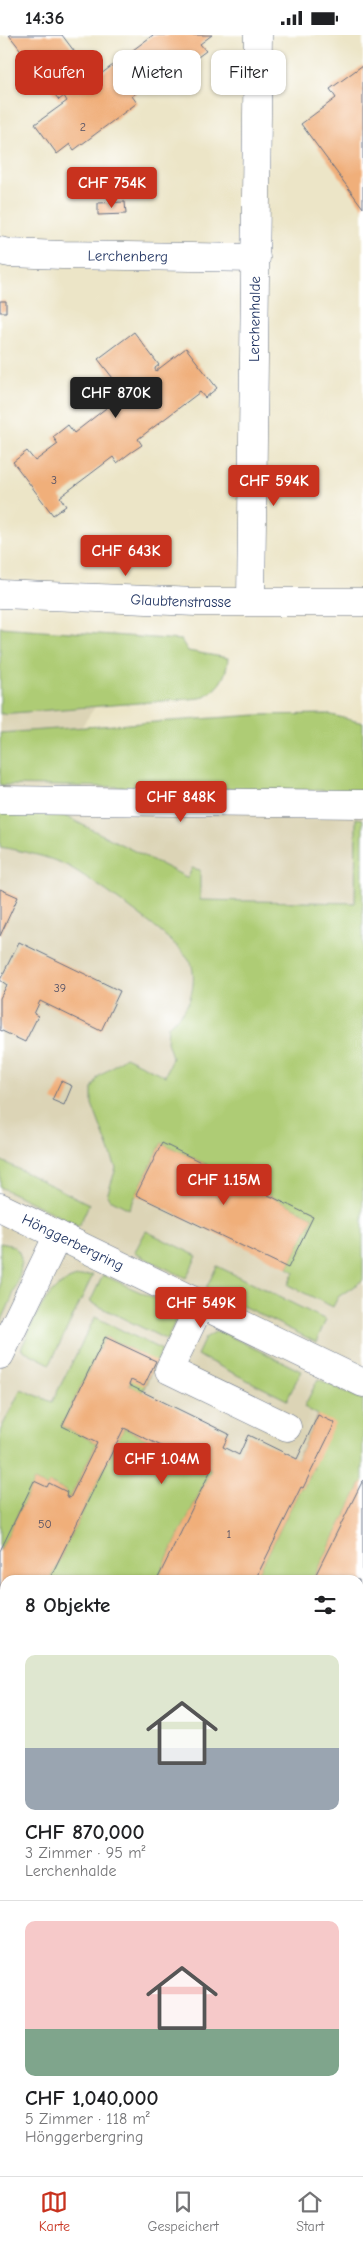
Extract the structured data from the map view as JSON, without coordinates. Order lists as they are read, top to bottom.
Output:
{
  "streets": {
    "street": [
      "Lerchenberg",
      "Lerchenhalde",
      "Glaubtenstrasse",
      "Hönggerbergring"
    ]
  },
  "crossings": [
    ["Lerchenberg", "Lerchenhalde"],
    ["Lerchenhalde", "Glaubtenstrasse"]
  ],
  "house_numbers": [
    "2",
    "3",
    "39",
    "50",
    "1"
  ],
  "page": {
    "status": "14:36",
    "chip": ["Kaufen", "Mieten", "Filter"],
    "price": [
      "CHF 754K",
      "CHF 870K",
      "CHF 594K",
      "CHF 643K",
      "CHF 848K",
      "CHF 1.15M",
      "CHF 549K",
      "CHF 1.04M"
    ],
    "heading": "8 Objekte",
    "list": [
      {
        "name": "CHF 870,000",
        "note": "3 Zimmer · 95 m² · Lerchenhalde"
      },
      {
        "name": "CHF 1,040,000",
        "note": "5 Zimmer · 118 m² · Hönggerbergring"
      }
    ],
    "tabs": ["Karte", "Gespeichert", "Start"]
  }
}
